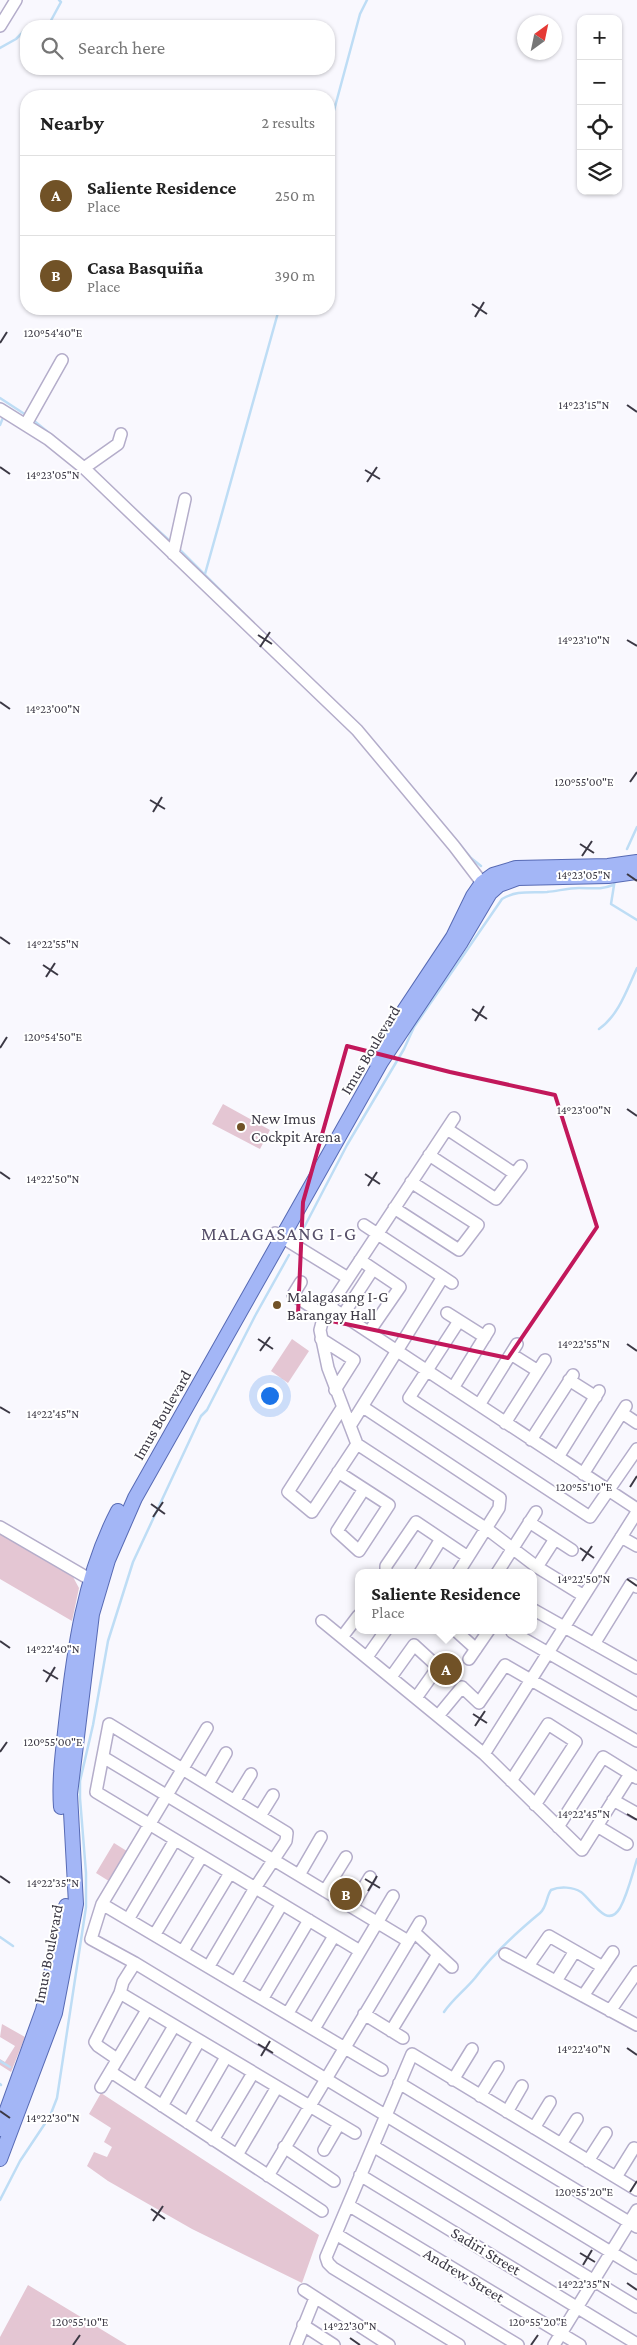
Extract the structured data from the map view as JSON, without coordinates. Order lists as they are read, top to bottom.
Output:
{
  "streets": {
    "main road": ["Imus Boulevard"],
    "street": ["Sadiri Street", "Andrew Street"]
  },
  "districts": ["MALAGASANG I-G"],
  "places": ["New Imus Cockpit Arena", "Malagasang I-G Barangay Hall"],
  "north": "top right",
  "page": {
    "map_buttons": ["+", "−"],
    "search": "Search here",
    "heading": ["Nearby", "2 results"],
    "list": [
      {
        "mark": "A",
        "name": "Saliente Residence",
        "note": "Place",
        "value": "250 m"
      },
      {
        "mark": "B",
        "name": "Casa Basquiña",
        "note": "Place",
        "value": "390 m"
      }
    ],
    "popup": ["Saliente Residence", "Place"],
    "pins": ["A", "B"]
  },
  "coordinates": [
    "120°54'40\"E",
    "14°23'15\"N",
    "14°23'05\"N",
    "14°23'10\"N",
    "14°23'00\"N",
    "120°55'00\"E",
    "14°22'55\"N",
    "120°54'50\"E",
    "14°22'50\"N",
    "14°22'45\"N",
    "120°55'10\"E",
    "14°22'40\"N",
    "14°22'35\"N",
    "14°22'30\"N",
    "120°55'20\"E"
  ]
}
